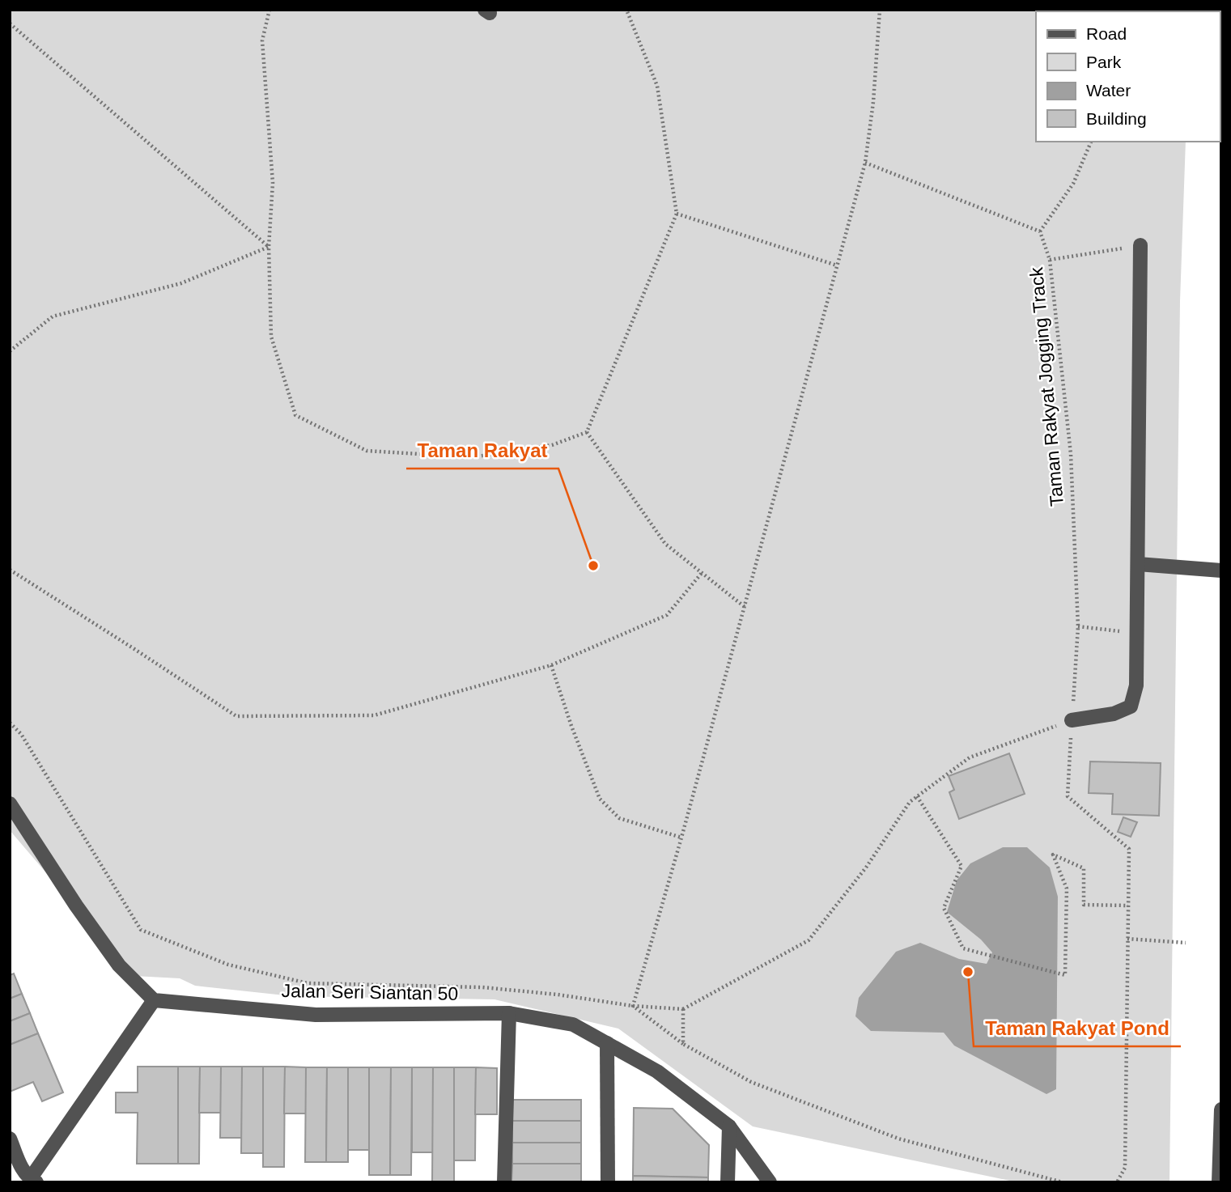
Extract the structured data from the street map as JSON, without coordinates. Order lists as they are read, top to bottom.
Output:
{
  "streets": {
    "street": ["Jalan Seri Siantan 50"],
    "path": ["Taman Rakyat Jogging Track"]
  },
  "places": ["Taman Rakyat", "Taman Rakyat Pond"],
  "legend": [
    "Road",
    "Park",
    "Water",
    "Building"
  ]
}
